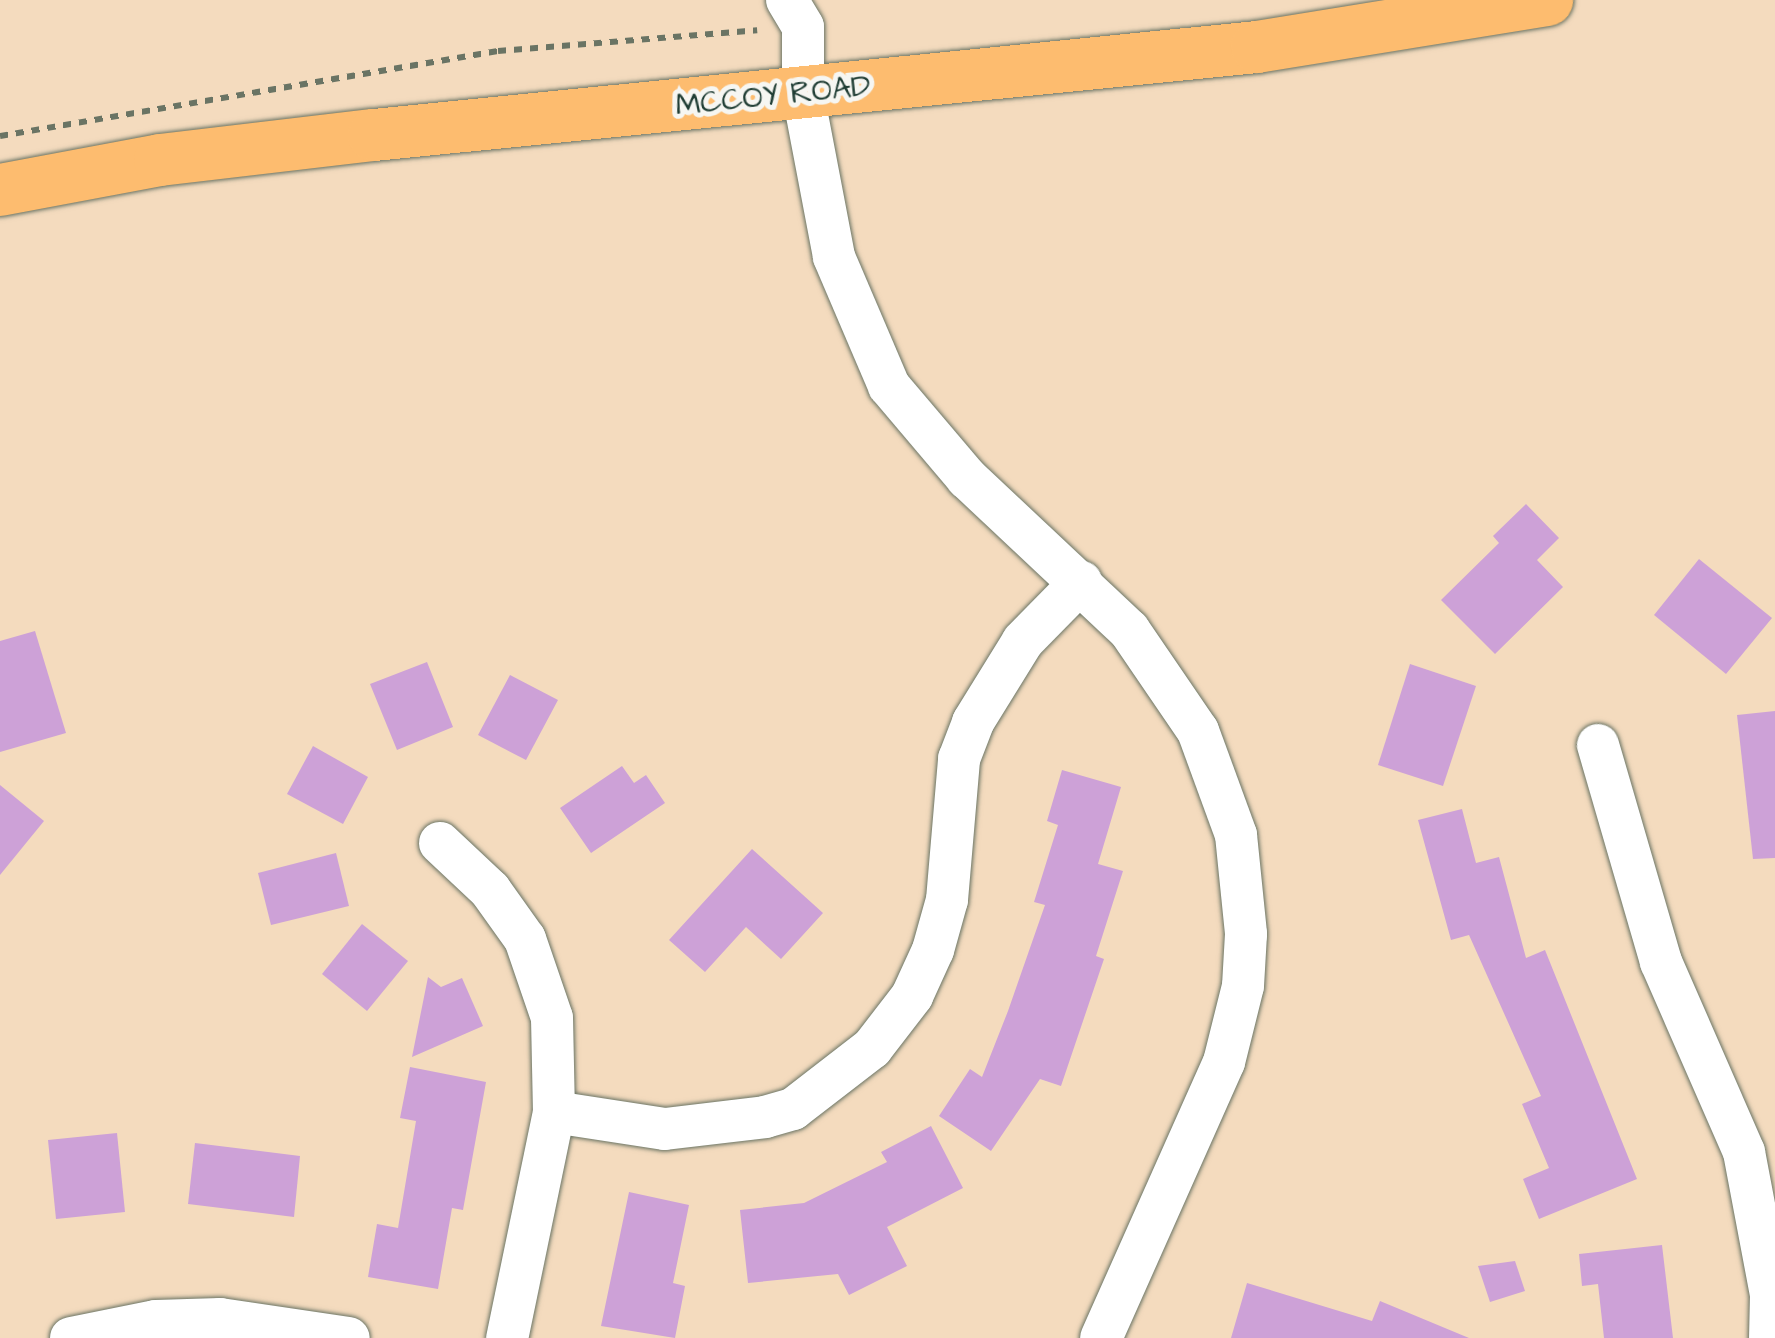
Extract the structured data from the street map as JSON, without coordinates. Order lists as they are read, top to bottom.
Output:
{
  "streets": {
    "main road": ["MCCOY ROAD"]
  }
}
